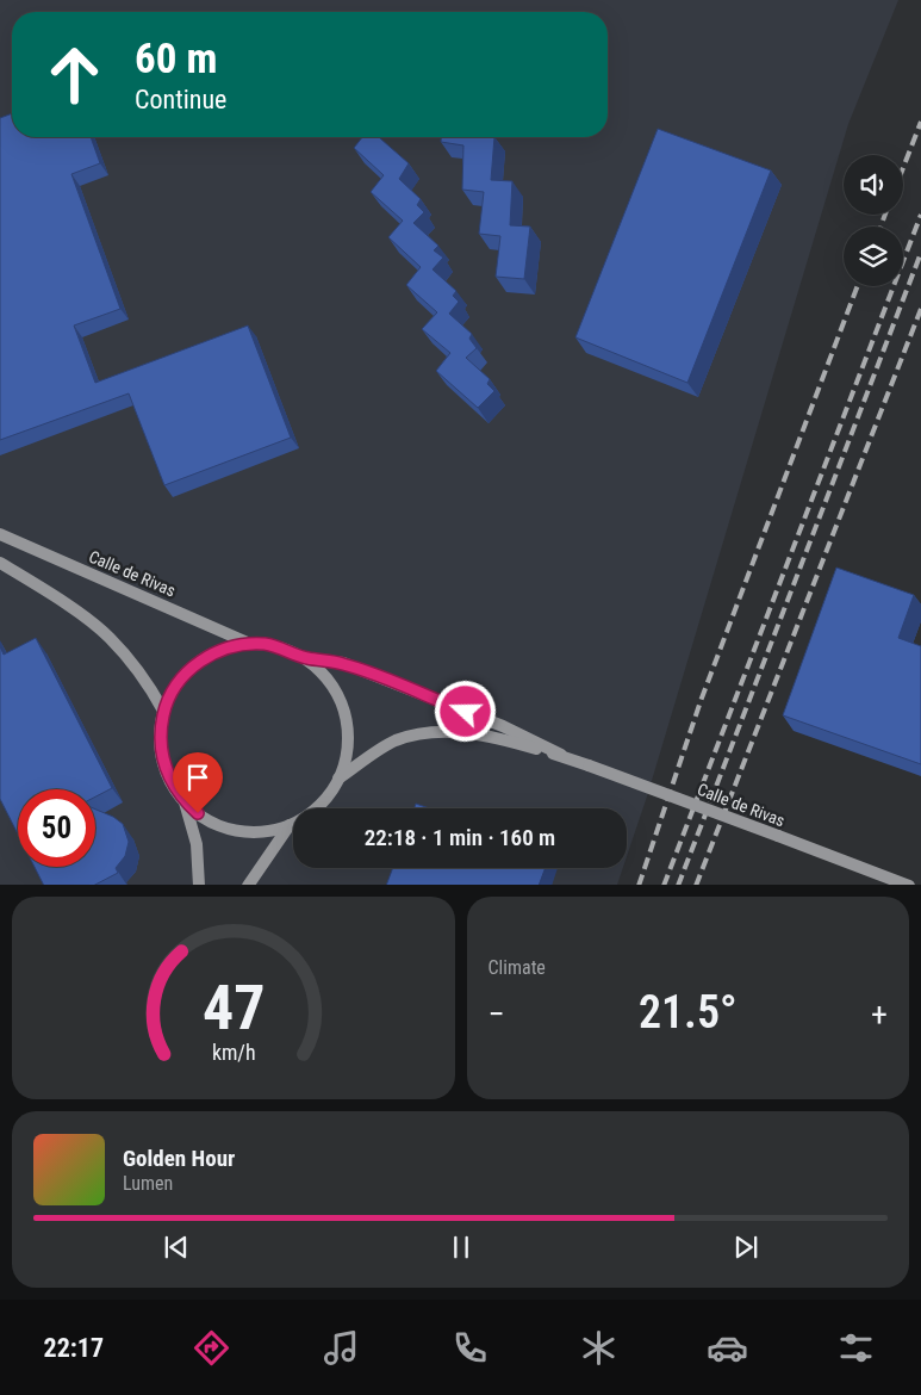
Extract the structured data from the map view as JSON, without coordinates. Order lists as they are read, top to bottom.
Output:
{
  "streets": {
    "main road": ["Calle de Rivas"]
  },
  "page": {
    "turn": ["60 m", "Continue"],
    "limit": "50",
    "trip": "22:18 · 1 min · 160 m",
    "tile": "Climate",
    "heat": ["−", "21.5°", "+"],
    "song": ["Golden Hour", "Lumen"],
    "tabs": "22:17",
    "gauge": ["47", "km/h"]
  }
}
